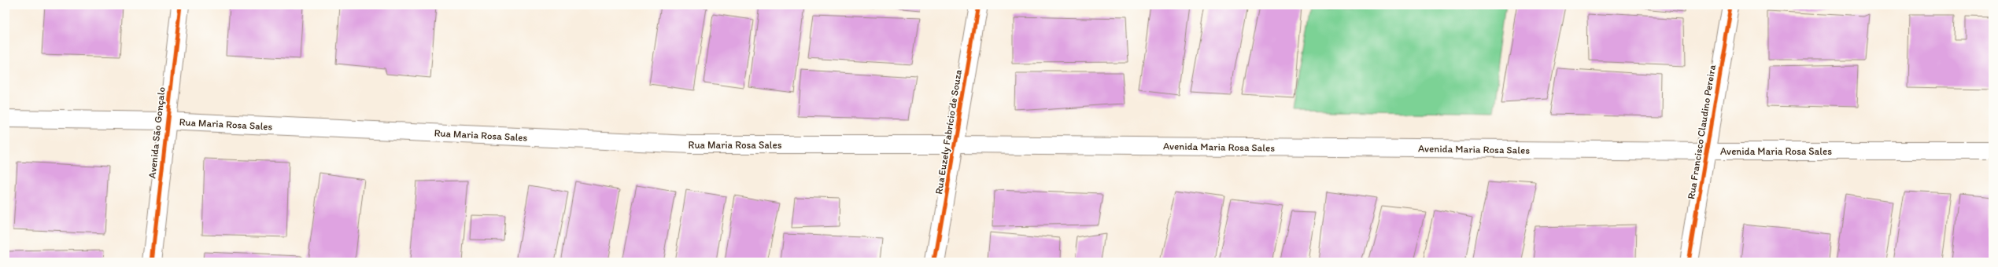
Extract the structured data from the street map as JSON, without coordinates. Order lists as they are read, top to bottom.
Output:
{
  "streets": {
    "main road": [
      "Rua Maria Rosa Sales",
      "Rua Euzely Fabrício de Souza",
      "Rua Francisco Claudino Pereira",
      "Avenida São Gonçalo",
      "Avenida Maria Rosa Sales"
    ]
  },
  "crossings": [
    ["Rua Maria Rosa Sales", "Rua Euzely Fabrício de Souza"],
    ["Rua Maria Rosa Sales", "Avenida São Gonçalo"],
    ["Rua Maria Rosa Sales", "Avenida Maria Rosa Sales"],
    ["Rua Euzely Fabrício de Souza", "Avenida Maria Rosa Sales"],
    ["Rua Francisco Claudino Pereira", "Avenida Maria Rosa Sales"]
  ]
}
